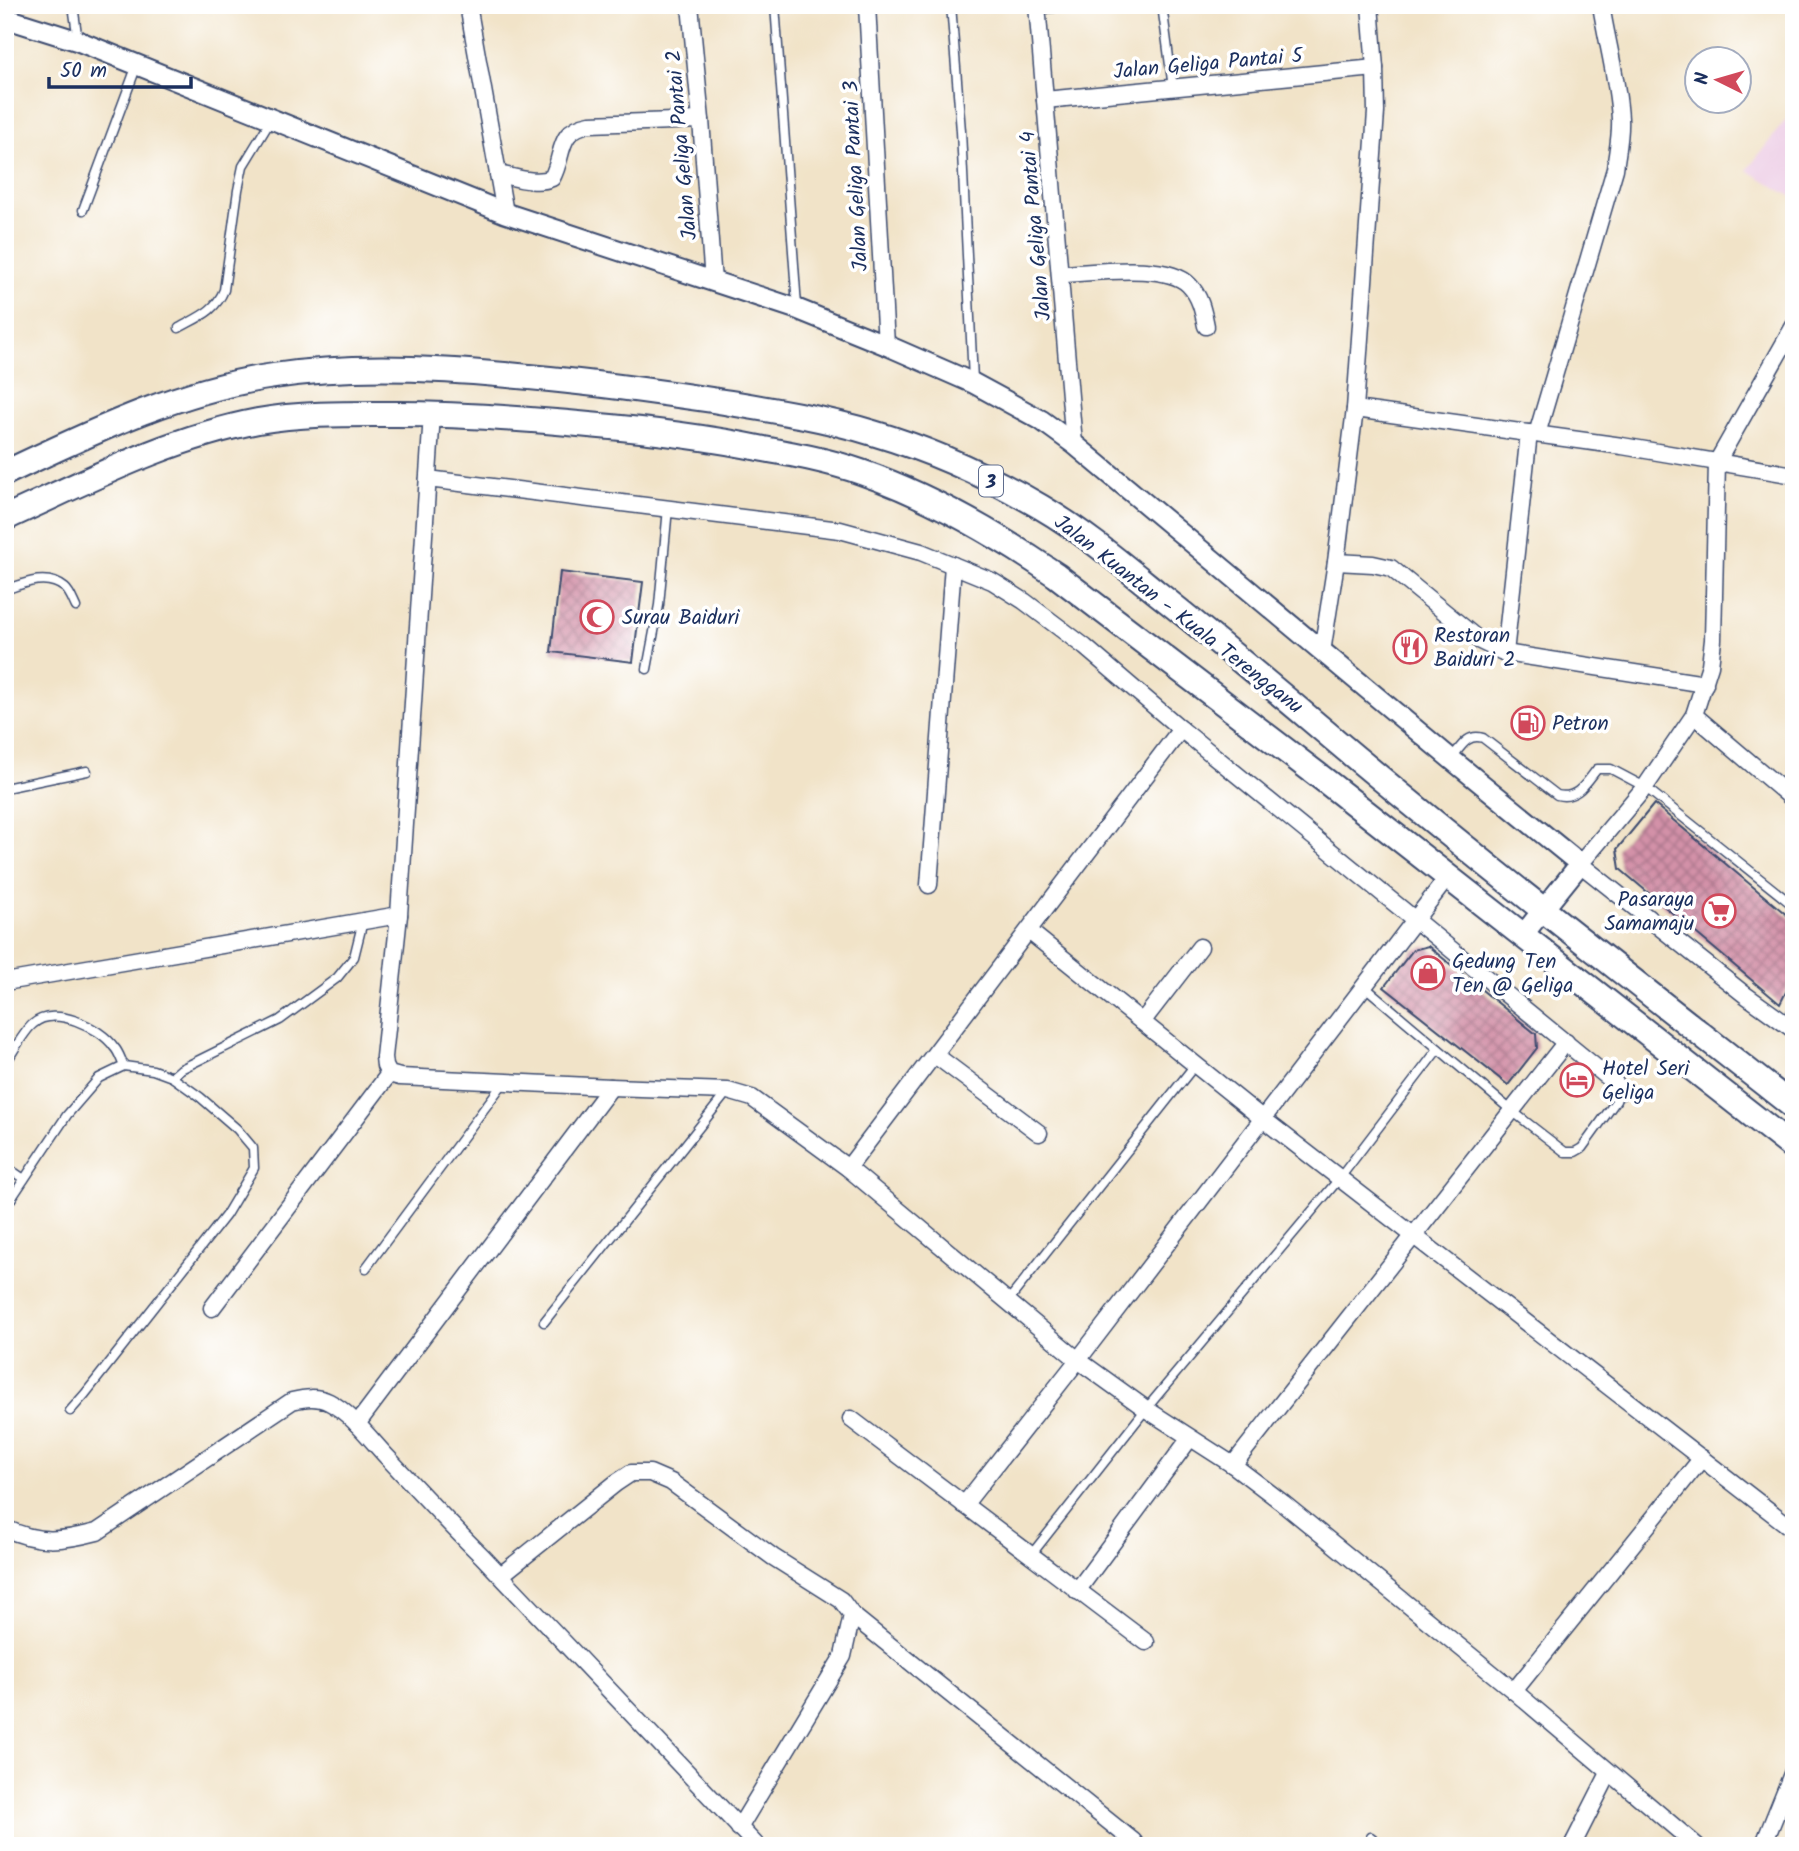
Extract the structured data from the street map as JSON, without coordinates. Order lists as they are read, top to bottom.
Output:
{
  "streets": {
    "highway": ["3", "Jalan Kuantan - Kuala Terengganu"],
    "street": [
      "Jalan Geliga Pantai 5",
      "Jalan Geliga Pantai 2",
      "Jalan Geliga Pantai 3",
      "Jalan Geliga Pantai 4"
    ]
  },
  "crossings": [
    ["Jalan Geliga Pantai 5", "Jalan Geliga Pantai 4"]
  ],
  "places": {
    "mosque": ["Surau Baiduri"],
    "restaurant": ["Restoran Baiduri 2"],
    "fuel station": ["Petron"],
    "supermarket": ["Pasaraya Samamaju"],
    "shop": ["Gedung Ten Ten @ Geliga"],
    "hotel": ["Hotel Seri Geliga"]
  },
  "scale_bar": "50 m",
  "north": "left"
}
